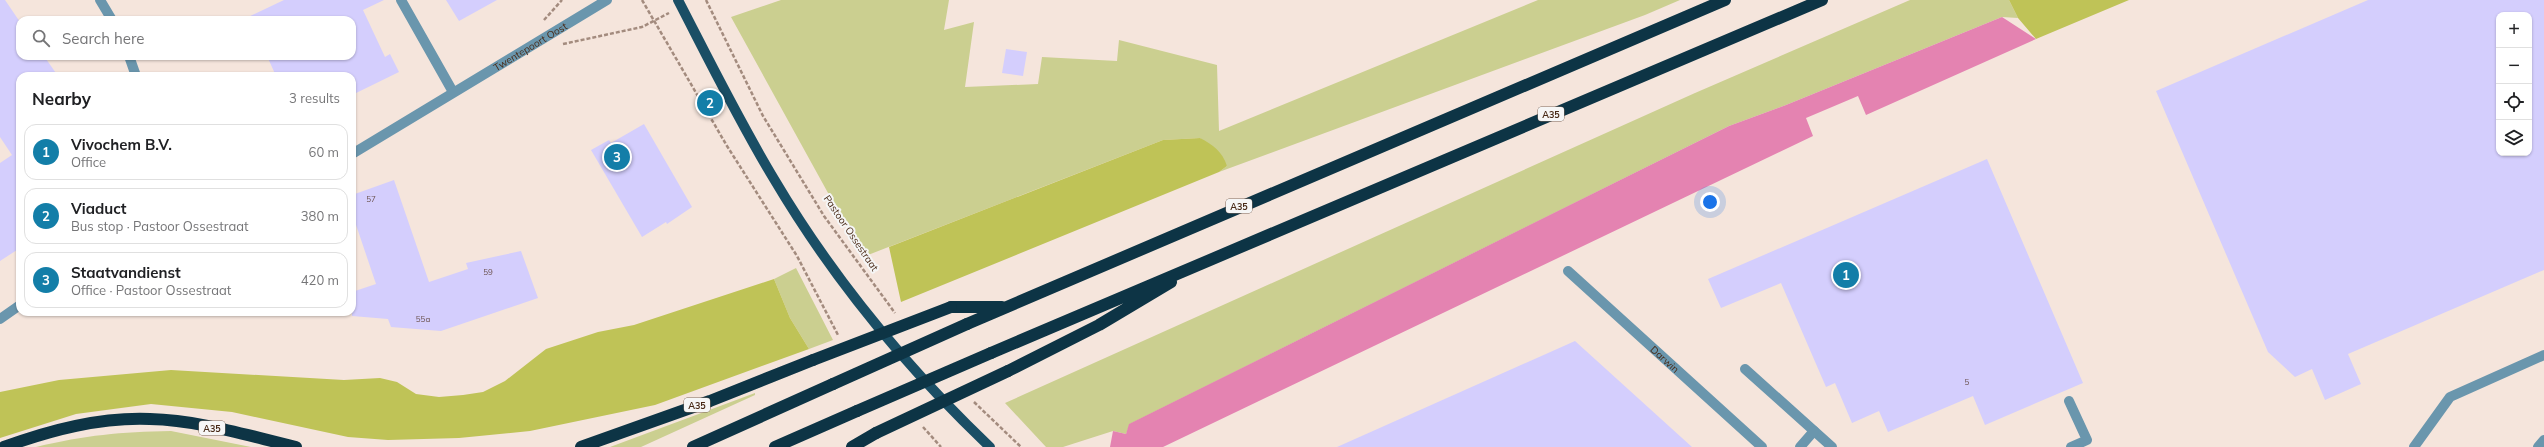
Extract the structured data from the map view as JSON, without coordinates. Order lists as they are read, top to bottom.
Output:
{
  "streets": {
    "highway": ["A35"],
    "street": ["Twentepoort Oost", "Darwin"],
    "path": ["Pastoor Ossestraat"]
  },
  "house_numbers": [
    "57",
    "59",
    "55a",
    "5"
  ],
  "page": {
    "map_buttons": ["+", "−"],
    "search": "Search here",
    "heading": ["Nearby", "3 results"],
    "pins": ["2", "3", "1"],
    "list": [
      {
        "mark": "1",
        "name": "Vivochem B.V.",
        "note": "Office",
        "value": "60 m"
      },
      {
        "mark": "2",
        "name": "Viaduct",
        "note": "Bus stop · Pastoor Ossestraat",
        "value": "380 m"
      },
      {
        "mark": "3",
        "name": "Staatvandienst",
        "note": "Office · Pastoor Ossestraat",
        "value": "420 m"
      }
    ]
  }
}
